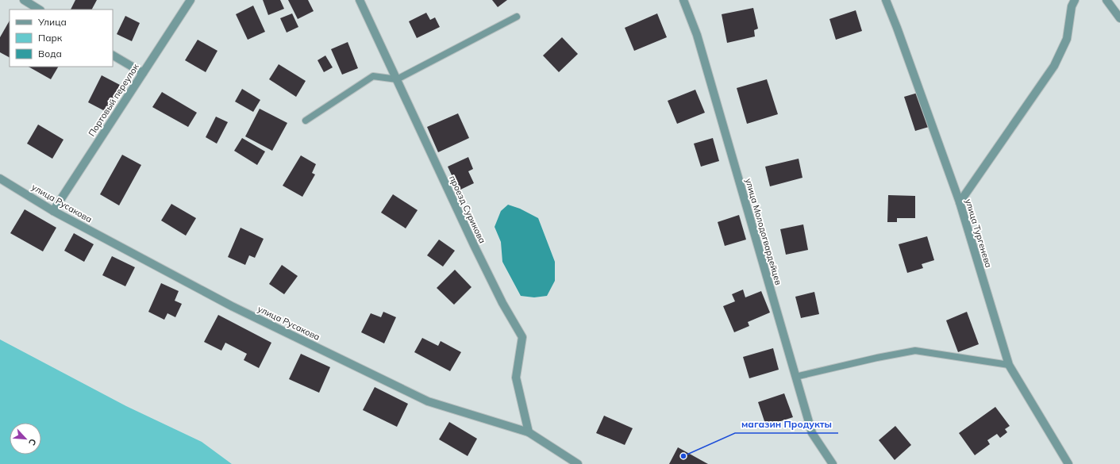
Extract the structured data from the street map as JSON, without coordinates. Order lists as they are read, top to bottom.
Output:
{
  "streets": {
    "street": [
      "Портовый переулок",
      "улица Русакова",
      "проезд Сурикова",
      "улица Молодогвардейцев",
      "улица Тургенева"
    ]
  },
  "crossings": [
    ["Портовый переулок", "улица Русакова"],
    ["улица Русакова", "проезд Сурикова"]
  ],
  "places": ["магазин Продукты"],
  "legend": ["Улица", "Парк", "Вода"],
  "north": "bottom right"
}
